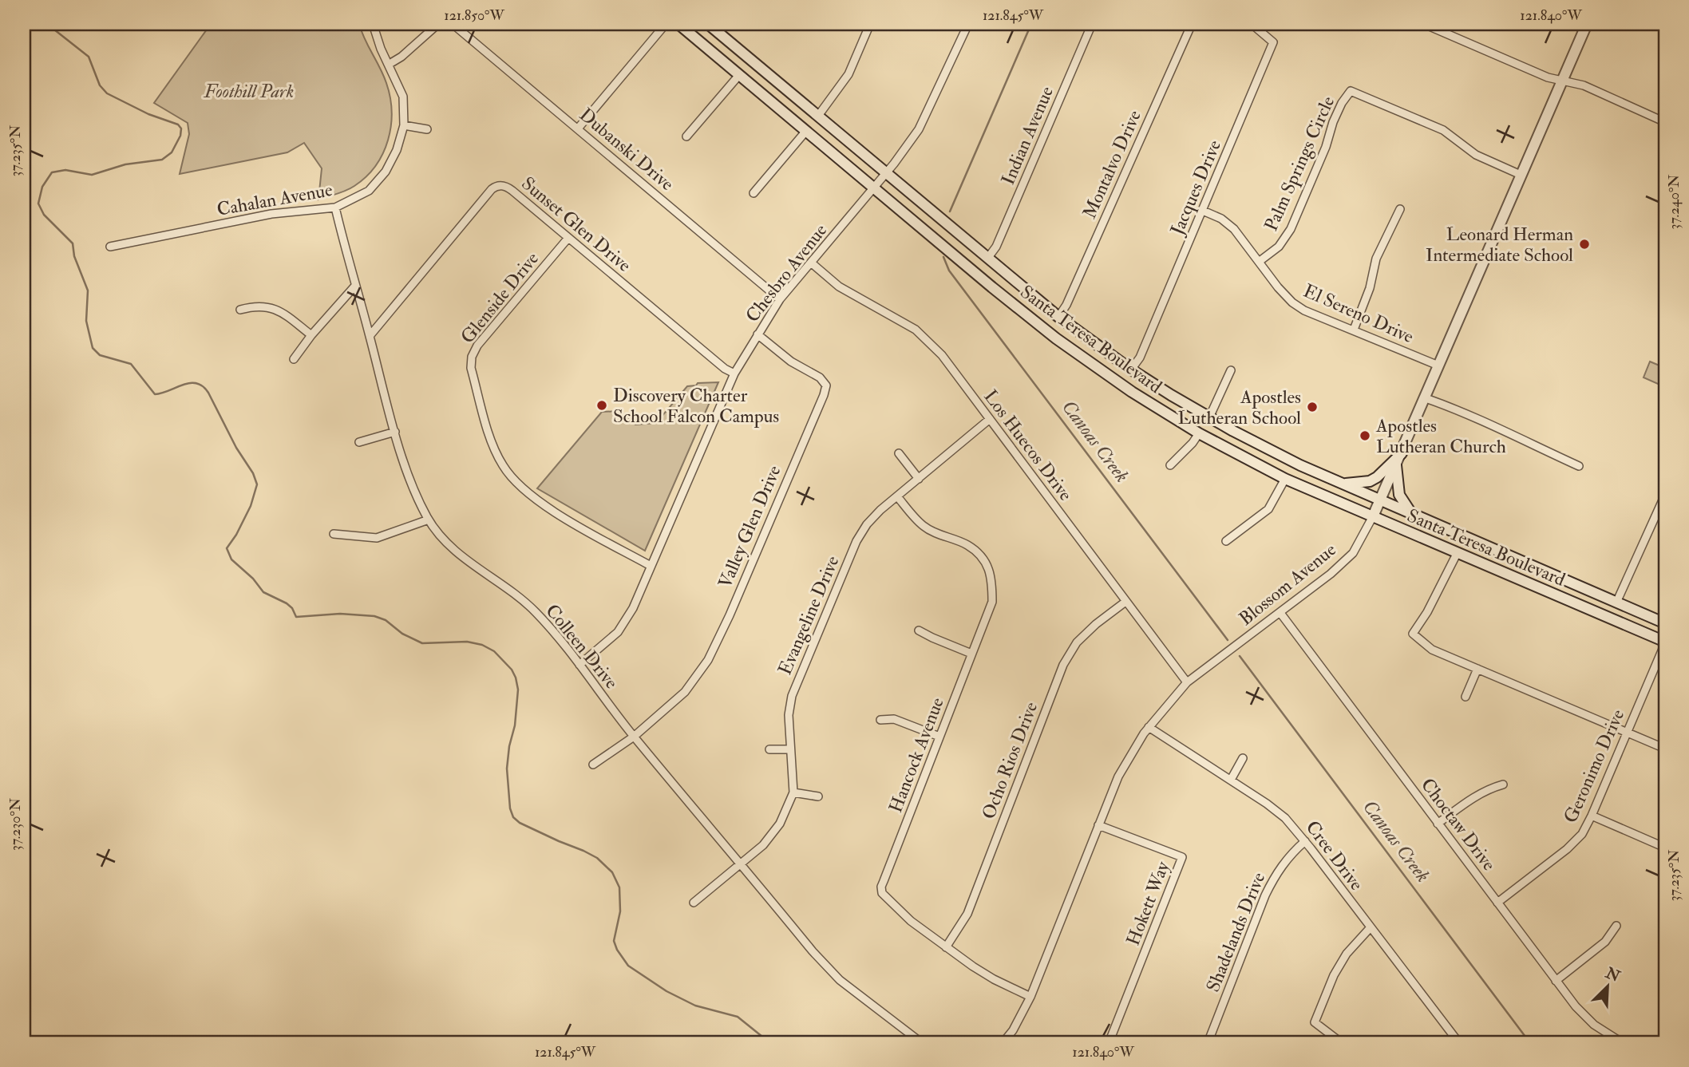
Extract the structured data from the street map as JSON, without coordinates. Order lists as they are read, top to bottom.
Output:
{
  "streets": {
    "main road": ["Santa Teresa Boulevard", "Blossom Avenue"],
    "street": [
      "Indian Avenue",
      "Dubanski Drive",
      "Palm Springs Circle",
      "Montalvo Drive",
      "Jacques Drive",
      "Cahalan Avenue",
      "Sunset Glen Drive",
      "Chesbro Avenue",
      "Glenside Drive",
      "El Sereno Drive",
      "Los Huecos Drive",
      "Valley Glen Drive",
      "Evangeline Drive",
      "Colleen Drive",
      "Hancock Avenue",
      "Ocho Rios Drive",
      "Geronimo Drive",
      "Choctaw Drive",
      "Cree Drive",
      "Hokett Way",
      "Shadelands Drive"
    ]
  },
  "crossings": [
    ["Indian Avenue", "Santa Teresa Boulevard"],
    ["Dubanski Drive", "Chesbro Avenue"],
    ["Palm Springs Circle", "El Sereno Drive"],
    ["Palm Springs Circle", "Blossom Avenue"],
    ["Montalvo Drive", "Santa Teresa Boulevard"],
    ["Jacques Drive", "El Sereno Drive"],
    ["Jacques Drive", "Santa Teresa Boulevard"],
    ["Cahalan Avenue", "Colleen Drive"],
    ["Sunset Glen Drive", "Chesbro Avenue"],
    ["Sunset Glen Drive", "Glenside Drive"],
    ["Sunset Glen Drive", "Colleen Drive"],
    ["Chesbro Avenue", "Glenside Drive"],
    ["Chesbro Avenue", "Santa Teresa Boulevard"],
    ["Chesbro Avenue", "Los Huecos Drive"],
    ["Chesbro Avenue", "Valley Glen Drive"],
    ["Chesbro Avenue", "Colleen Drive"],
    ["El Sereno Drive", "Blossom Avenue"],
    ["Santa Teresa Boulevard", "Blossom Avenue"],
    ["Santa Teresa Boulevard", "Geronimo Drive"],
    ["Los Huecos Drive", "Blossom Avenue"],
    ["Los Huecos Drive", "Evangeline Drive"],
    ["Los Huecos Drive", "Ocho Rios Drive"],
    ["Valley Glen Drive", "Colleen Drive"],
    ["Blossom Avenue", "Hancock Avenue"],
    ["Blossom Avenue", "Choctaw Drive"],
    ["Blossom Avenue", "Cree Drive"],
    ["Blossom Avenue", "Hokett Way"],
    ["Evangeline Drive", "Colleen Drive"],
    ["Evangeline Drive", "Hancock Avenue"],
    ["Hancock Avenue", "Ocho Rios Drive"],
    ["Geronimo Drive", "Choctaw Drive"],
    ["Cree Drive", "Shadelands Drive"]
  ],
  "water": ["Canoas Creek"],
  "parks": ["Foothill Park"],
  "places": [
    "Leonard Herman Intermediate School",
    "Discovery Charter School Falcon Campus",
    "Apostles Lutheran School",
    "Apostles Lutheran Church"
  ],
  "north": "top right",
  "coordinates": [
    "121.850°W",
    "121.845°W",
    "121.840°W",
    "37.235°N",
    "37.240°N",
    "37.230°N"
  ]
}
